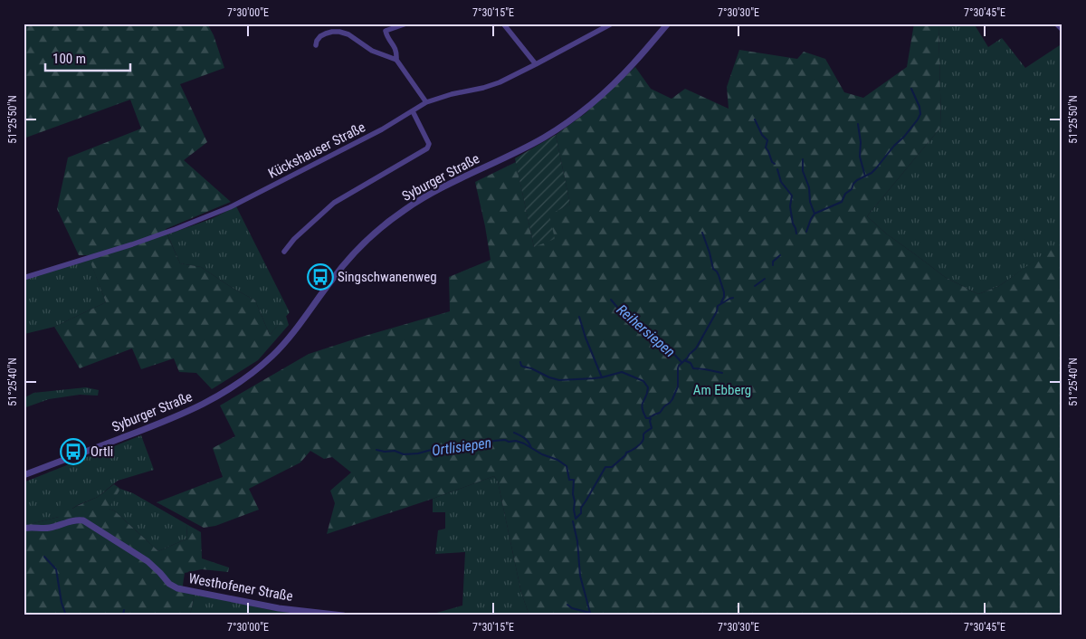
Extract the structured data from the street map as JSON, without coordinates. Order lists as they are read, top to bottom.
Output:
{
  "streets": {
    "street": ["Kückshauser Straße", "Syburger Straße", "Westhofener Straße"]
  },
  "water": ["Reihersiepen", "Ortlisiepen"],
  "parks": ["Am Ebberg"],
  "places": {
    "bus stop": ["Singschwanenweg", "Ortli"]
  },
  "scale_bar": "100 m",
  "coordinates": [
    "7°30'00\"E",
    "7°30'15\"E",
    "7°30'30\"E",
    "7°30'45\"E",
    "51°25'50\"N",
    "51°25'40\"N"
  ]
}
